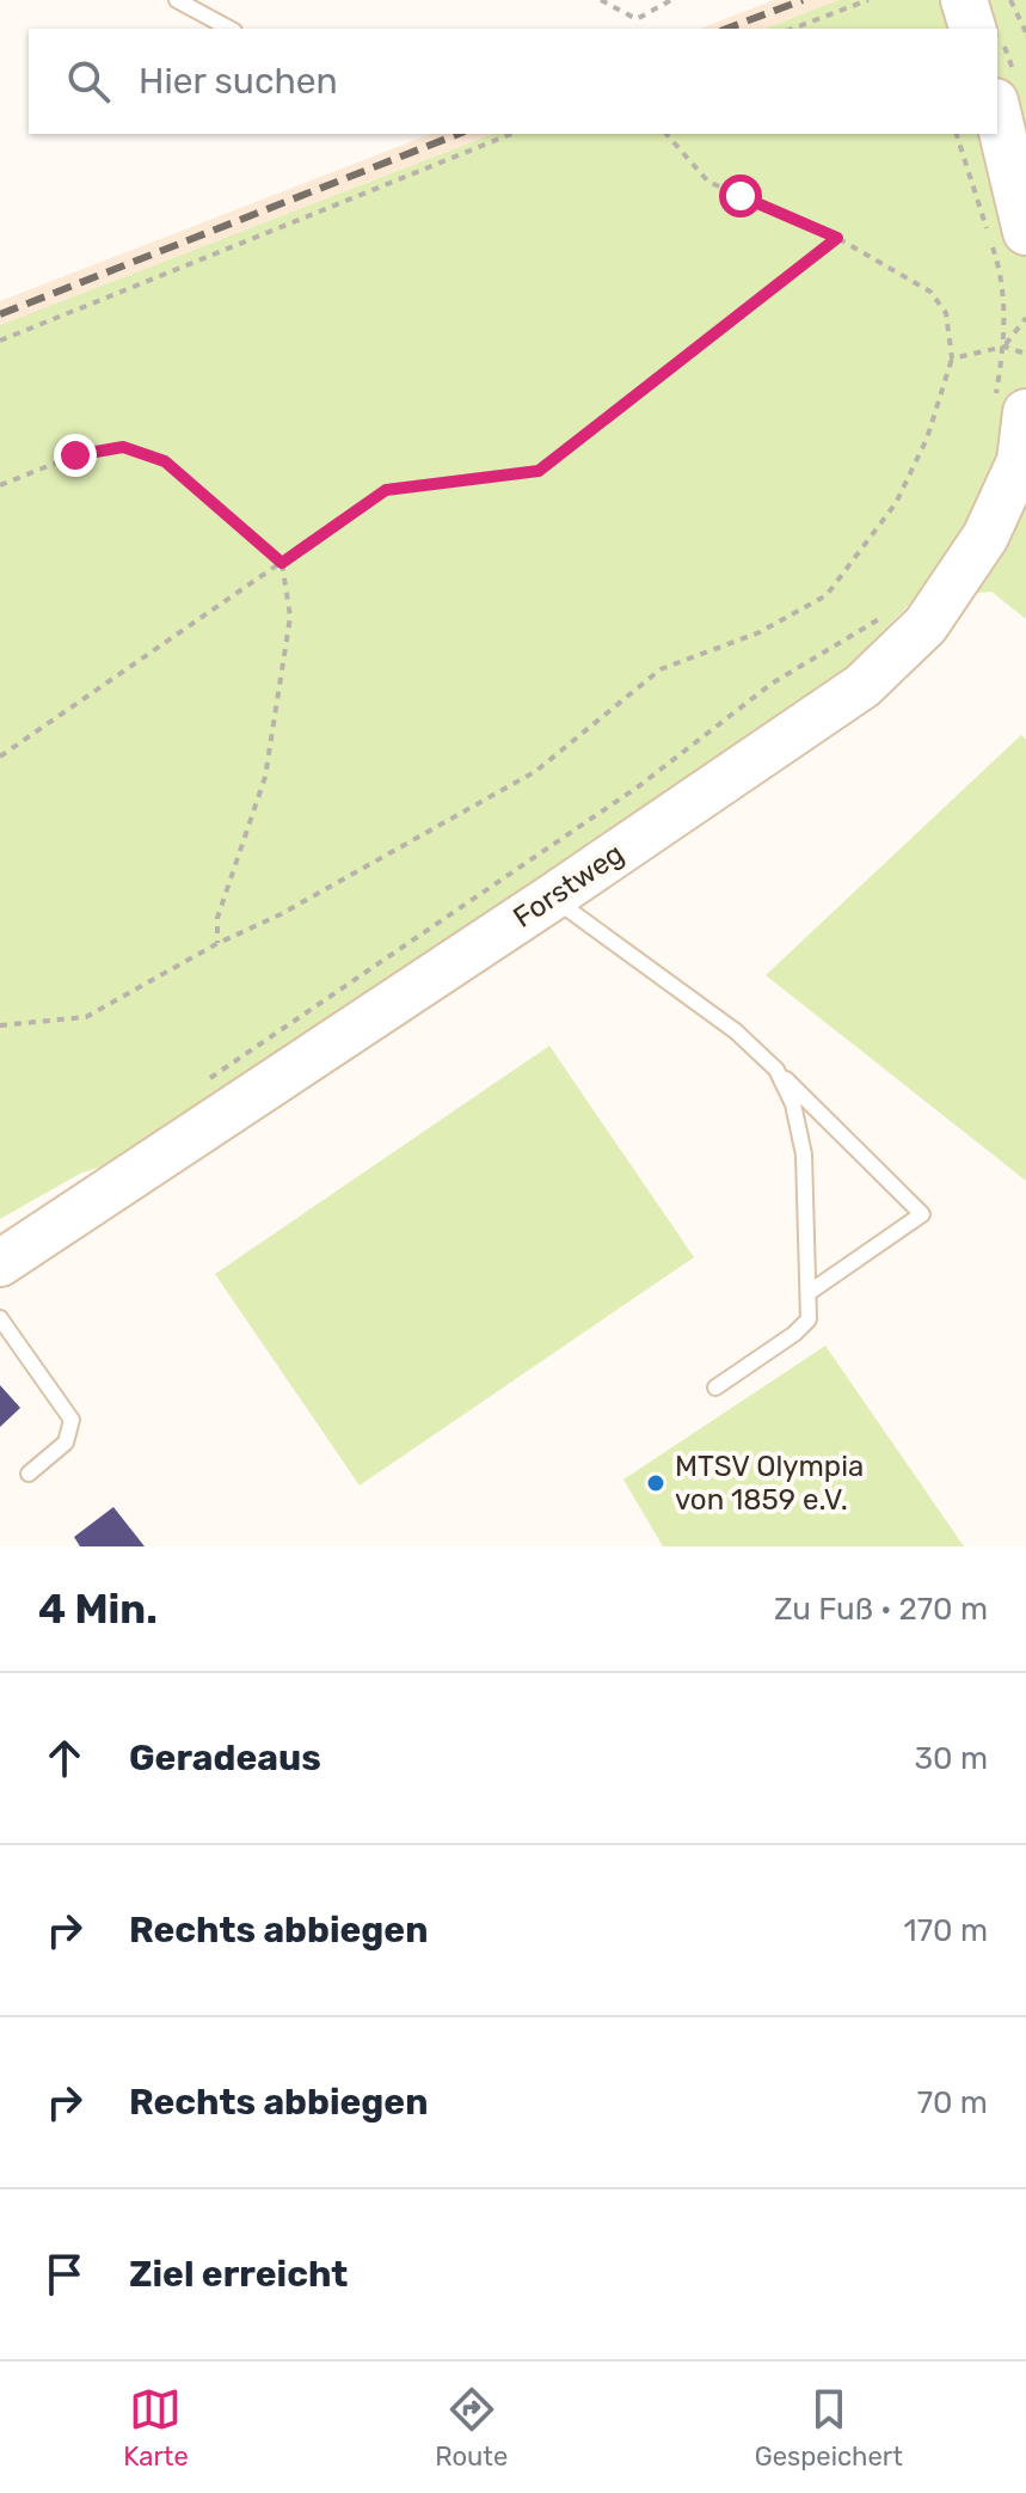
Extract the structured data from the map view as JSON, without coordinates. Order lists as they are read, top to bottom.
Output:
{
  "streets": {
    "main road": ["Forstweg"]
  },
  "places": ["MTSV Olympia von 1859 e.V."],
  "page": {
    "search": "Hier suchen",
    "heading": ["4 Min.", "Zu Fuß · 270 m"],
    "list": [
      ["Geradeaus", "30 m"],
      ["Rechts abbiegen", "170 m"],
      ["Rechts abbiegen", "70 m"],
      "Ziel erreicht"
    ],
    "nav": ["Karte", "Route", "Gespeichert"]
  }
}
